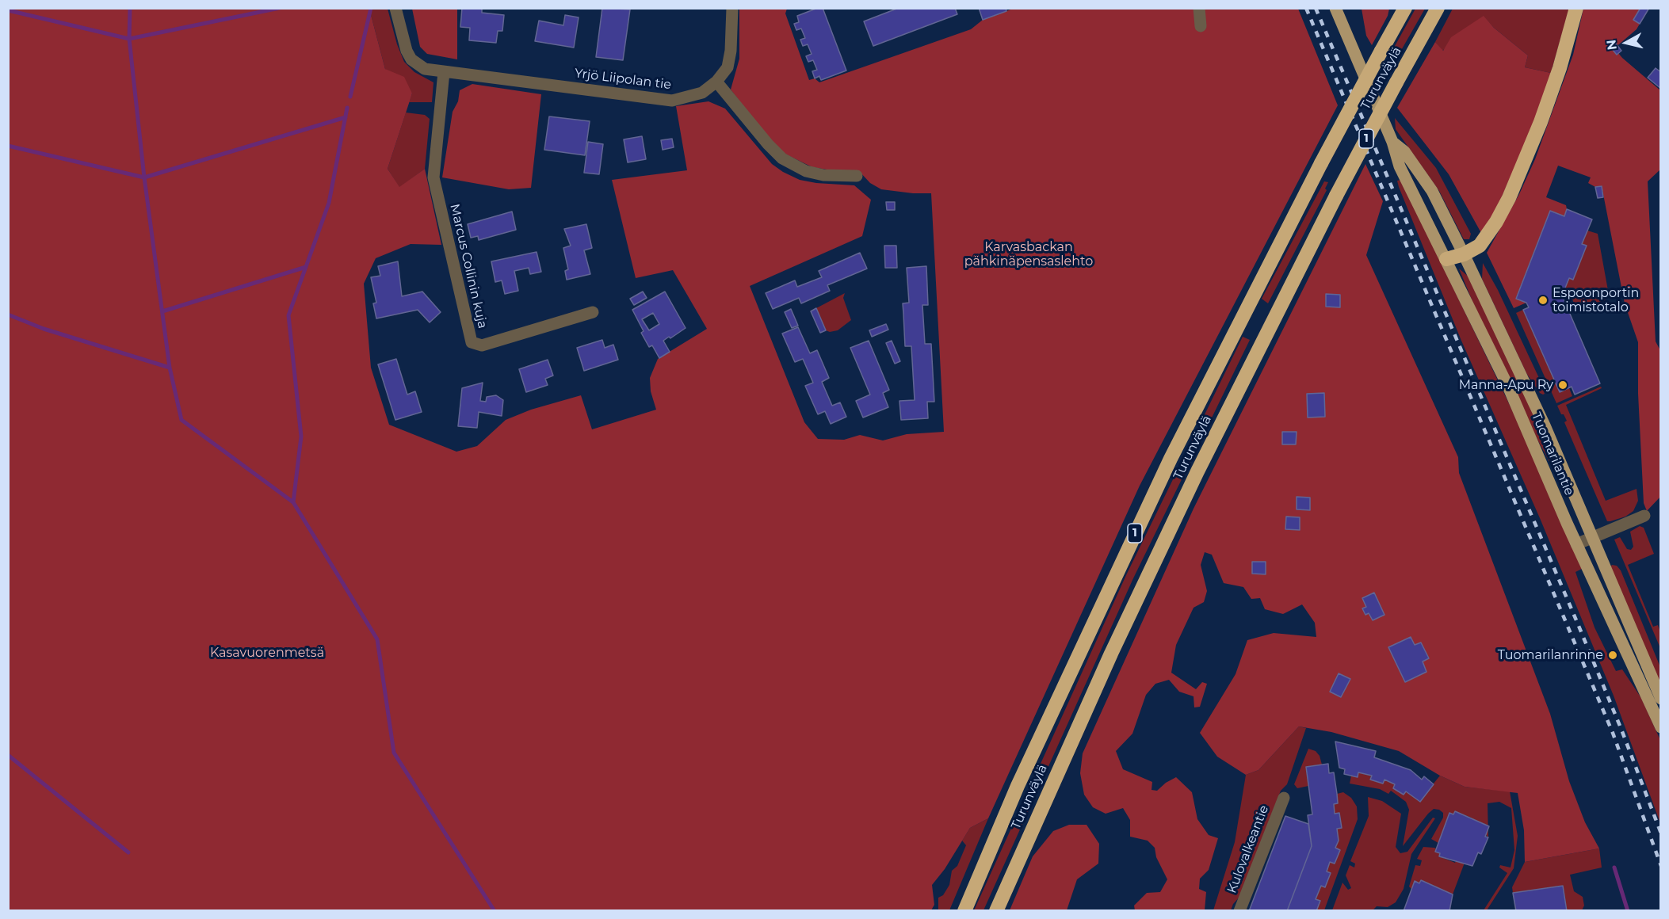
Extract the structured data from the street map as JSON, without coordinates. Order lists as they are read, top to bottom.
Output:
{
  "streets": {
    "highway": ["Turunväylä", "1"],
    "main road": ["Tuomarilantie"],
    "street": ["Yrjö Liipolan tie", "Marcus Collinin kuja", "Kulovalkeantie"]
  },
  "crossings": [
    ["Yrjö Liipolan tie", "Marcus Collinin kuja"]
  ],
  "parks": ["Karvasbackan pähkinäpensaslehto", "Kasavuorenmetsä"],
  "places": ["Espoonportin toimistotalo", "Manna-Apu Ry", "Tuomarilanrinne"],
  "north": "left"
}
